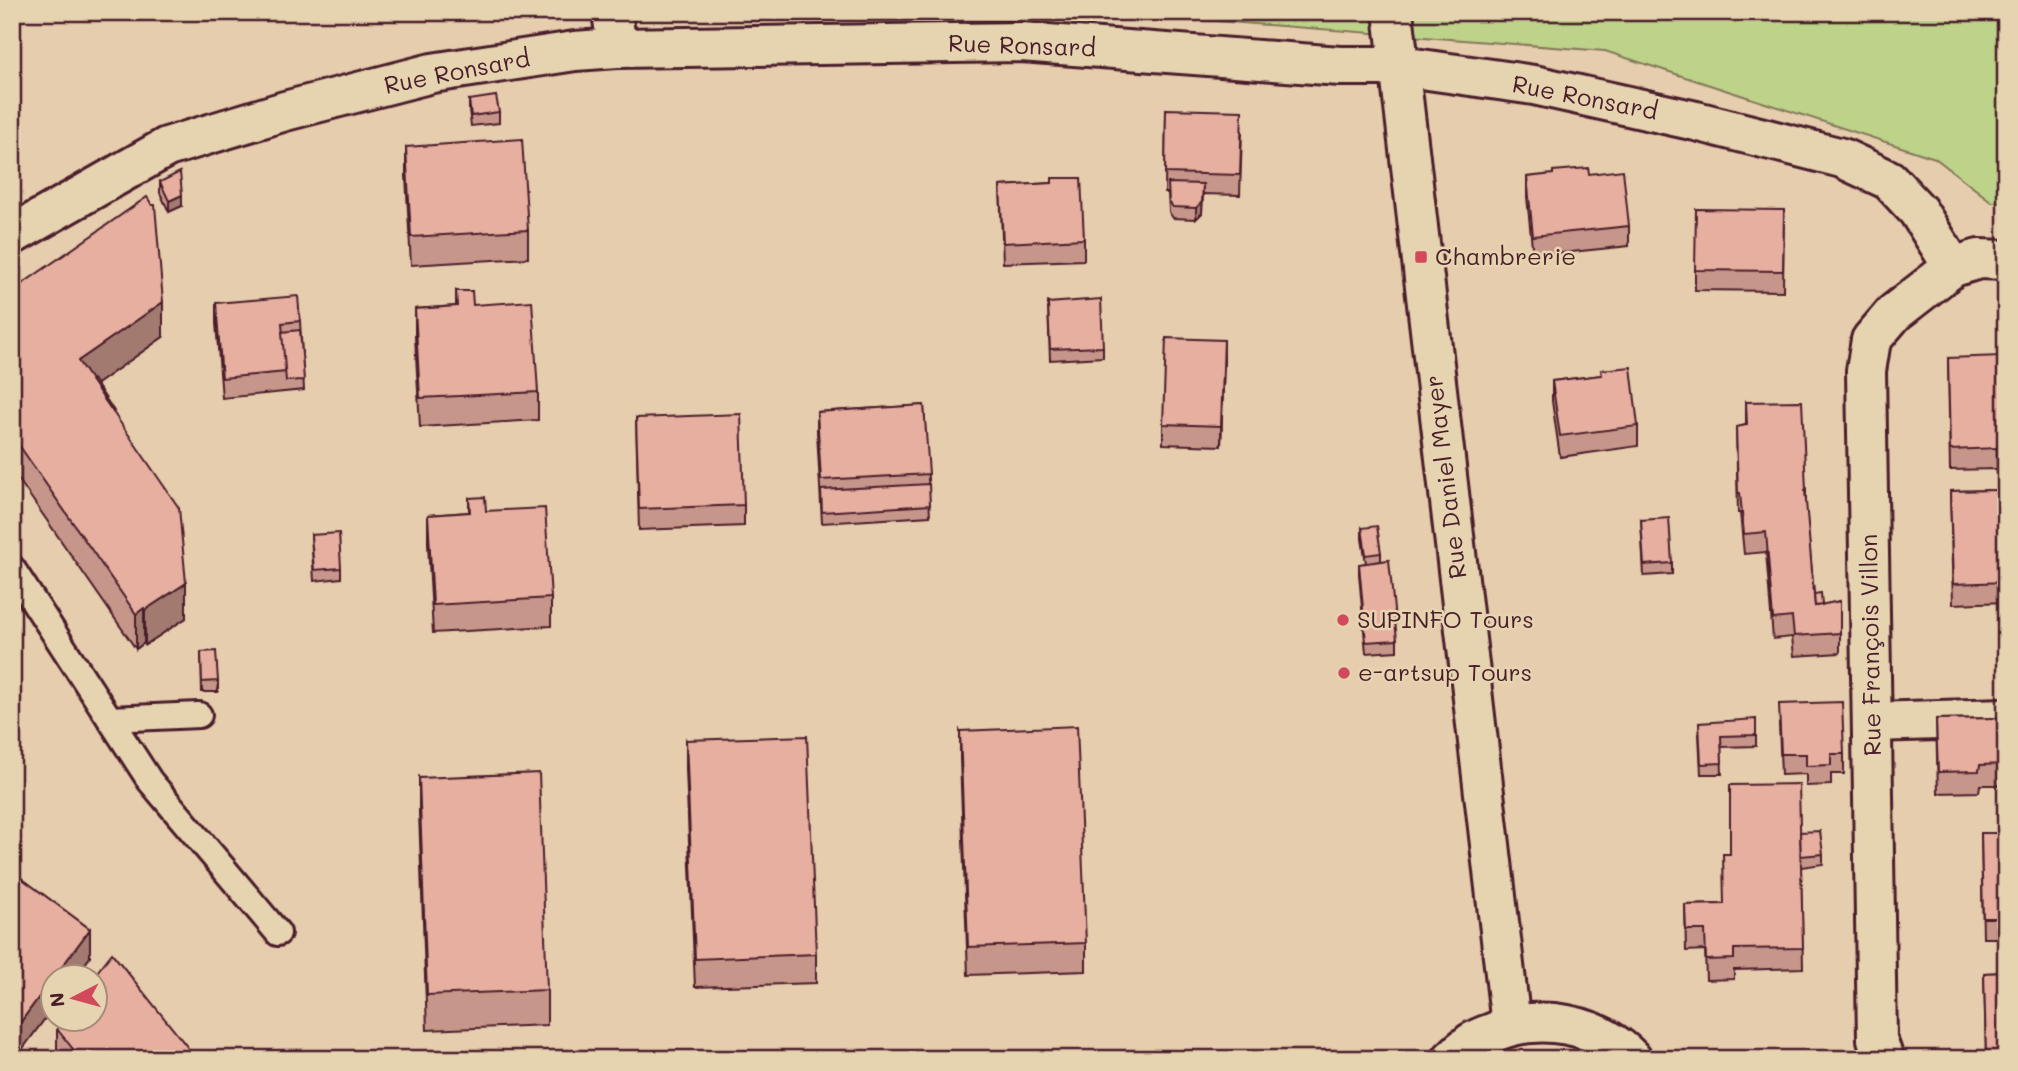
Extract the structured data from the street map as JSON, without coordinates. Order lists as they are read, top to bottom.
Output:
{
  "streets": {
    "street": ["Rue Ronsard", "Rue Daniel Mayer", "Rue François Villon"]
  },
  "crossings": [
    ["Rue Ronsard", "Rue Daniel Mayer"],
    ["Rue Ronsard", "Rue François Villon"]
  ],
  "places": {
    "transit": ["Chambrerie"],
    "other": ["SUPINFO Tours", "e-artsup Tours"]
  },
  "north": "left"
}
